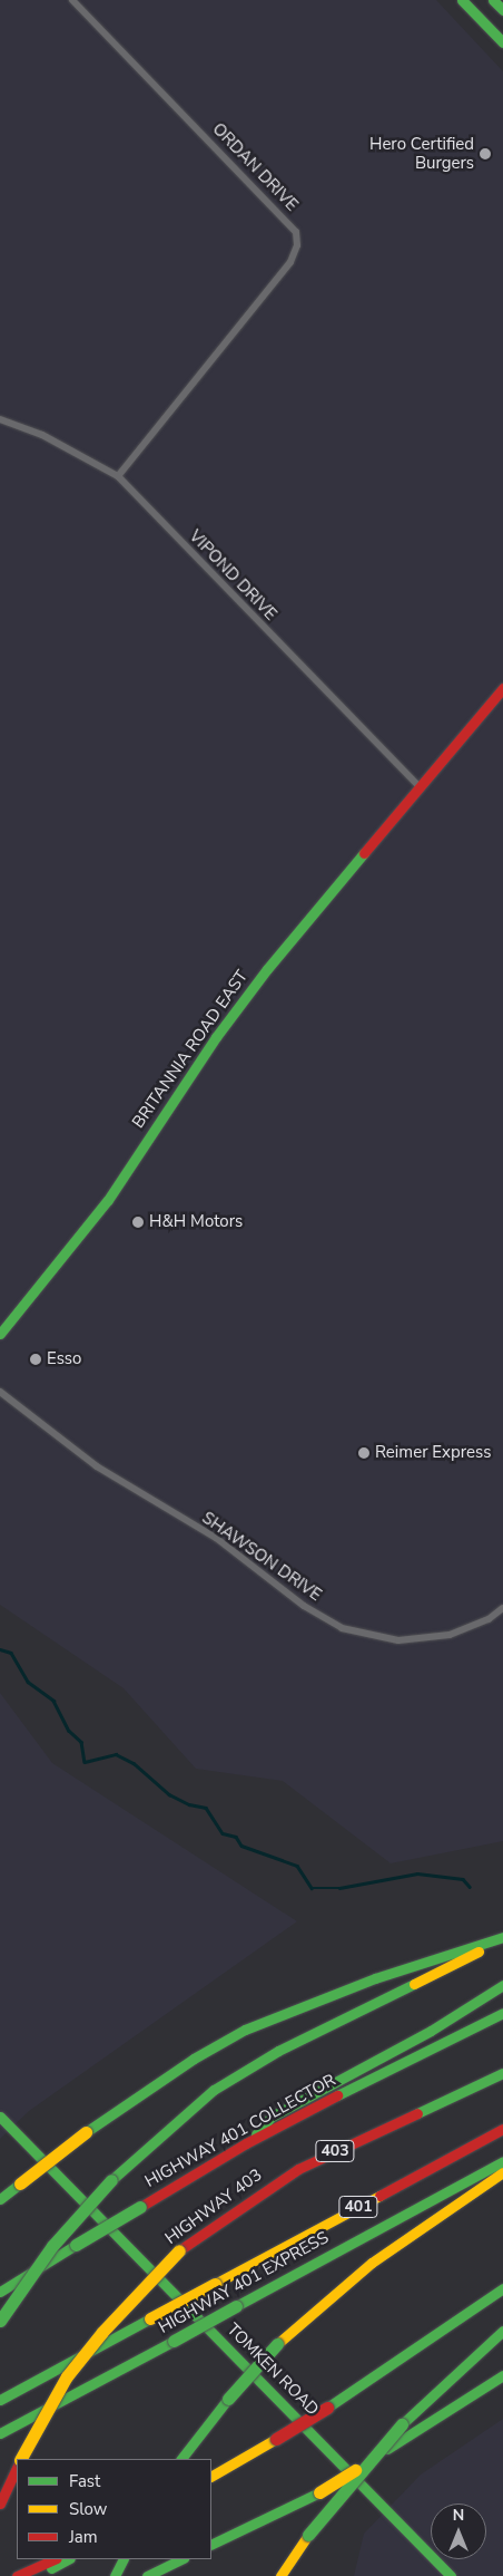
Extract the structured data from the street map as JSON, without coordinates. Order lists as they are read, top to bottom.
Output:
{
  "streets": {
    "main road": [
      "BRITANNIA ROAD EAST",
      "HIGHWAY 401 COLLECTOR",
      "403",
      "HIGHWAY 403",
      "401",
      "HIGHWAY 401 EXPRESS",
      "TOMKEN ROAD"
    ],
    "street": ["ORDAN DRIVE", "VIPOND DRIVE", "SHAWSON DRIVE"]
  },
  "crossings": [
    ["ORDAN DRIVE", "VIPOND DRIVE"],
    ["VIPOND DRIVE", "BRITANNIA ROAD EAST"]
  ],
  "places": [
    "Hero Certified Burgers",
    "H&H Motors",
    "Esso",
    "Reimer Express"
  ],
  "legend": ["Fast", "Slow", "Jam"],
  "north": "top"
}
